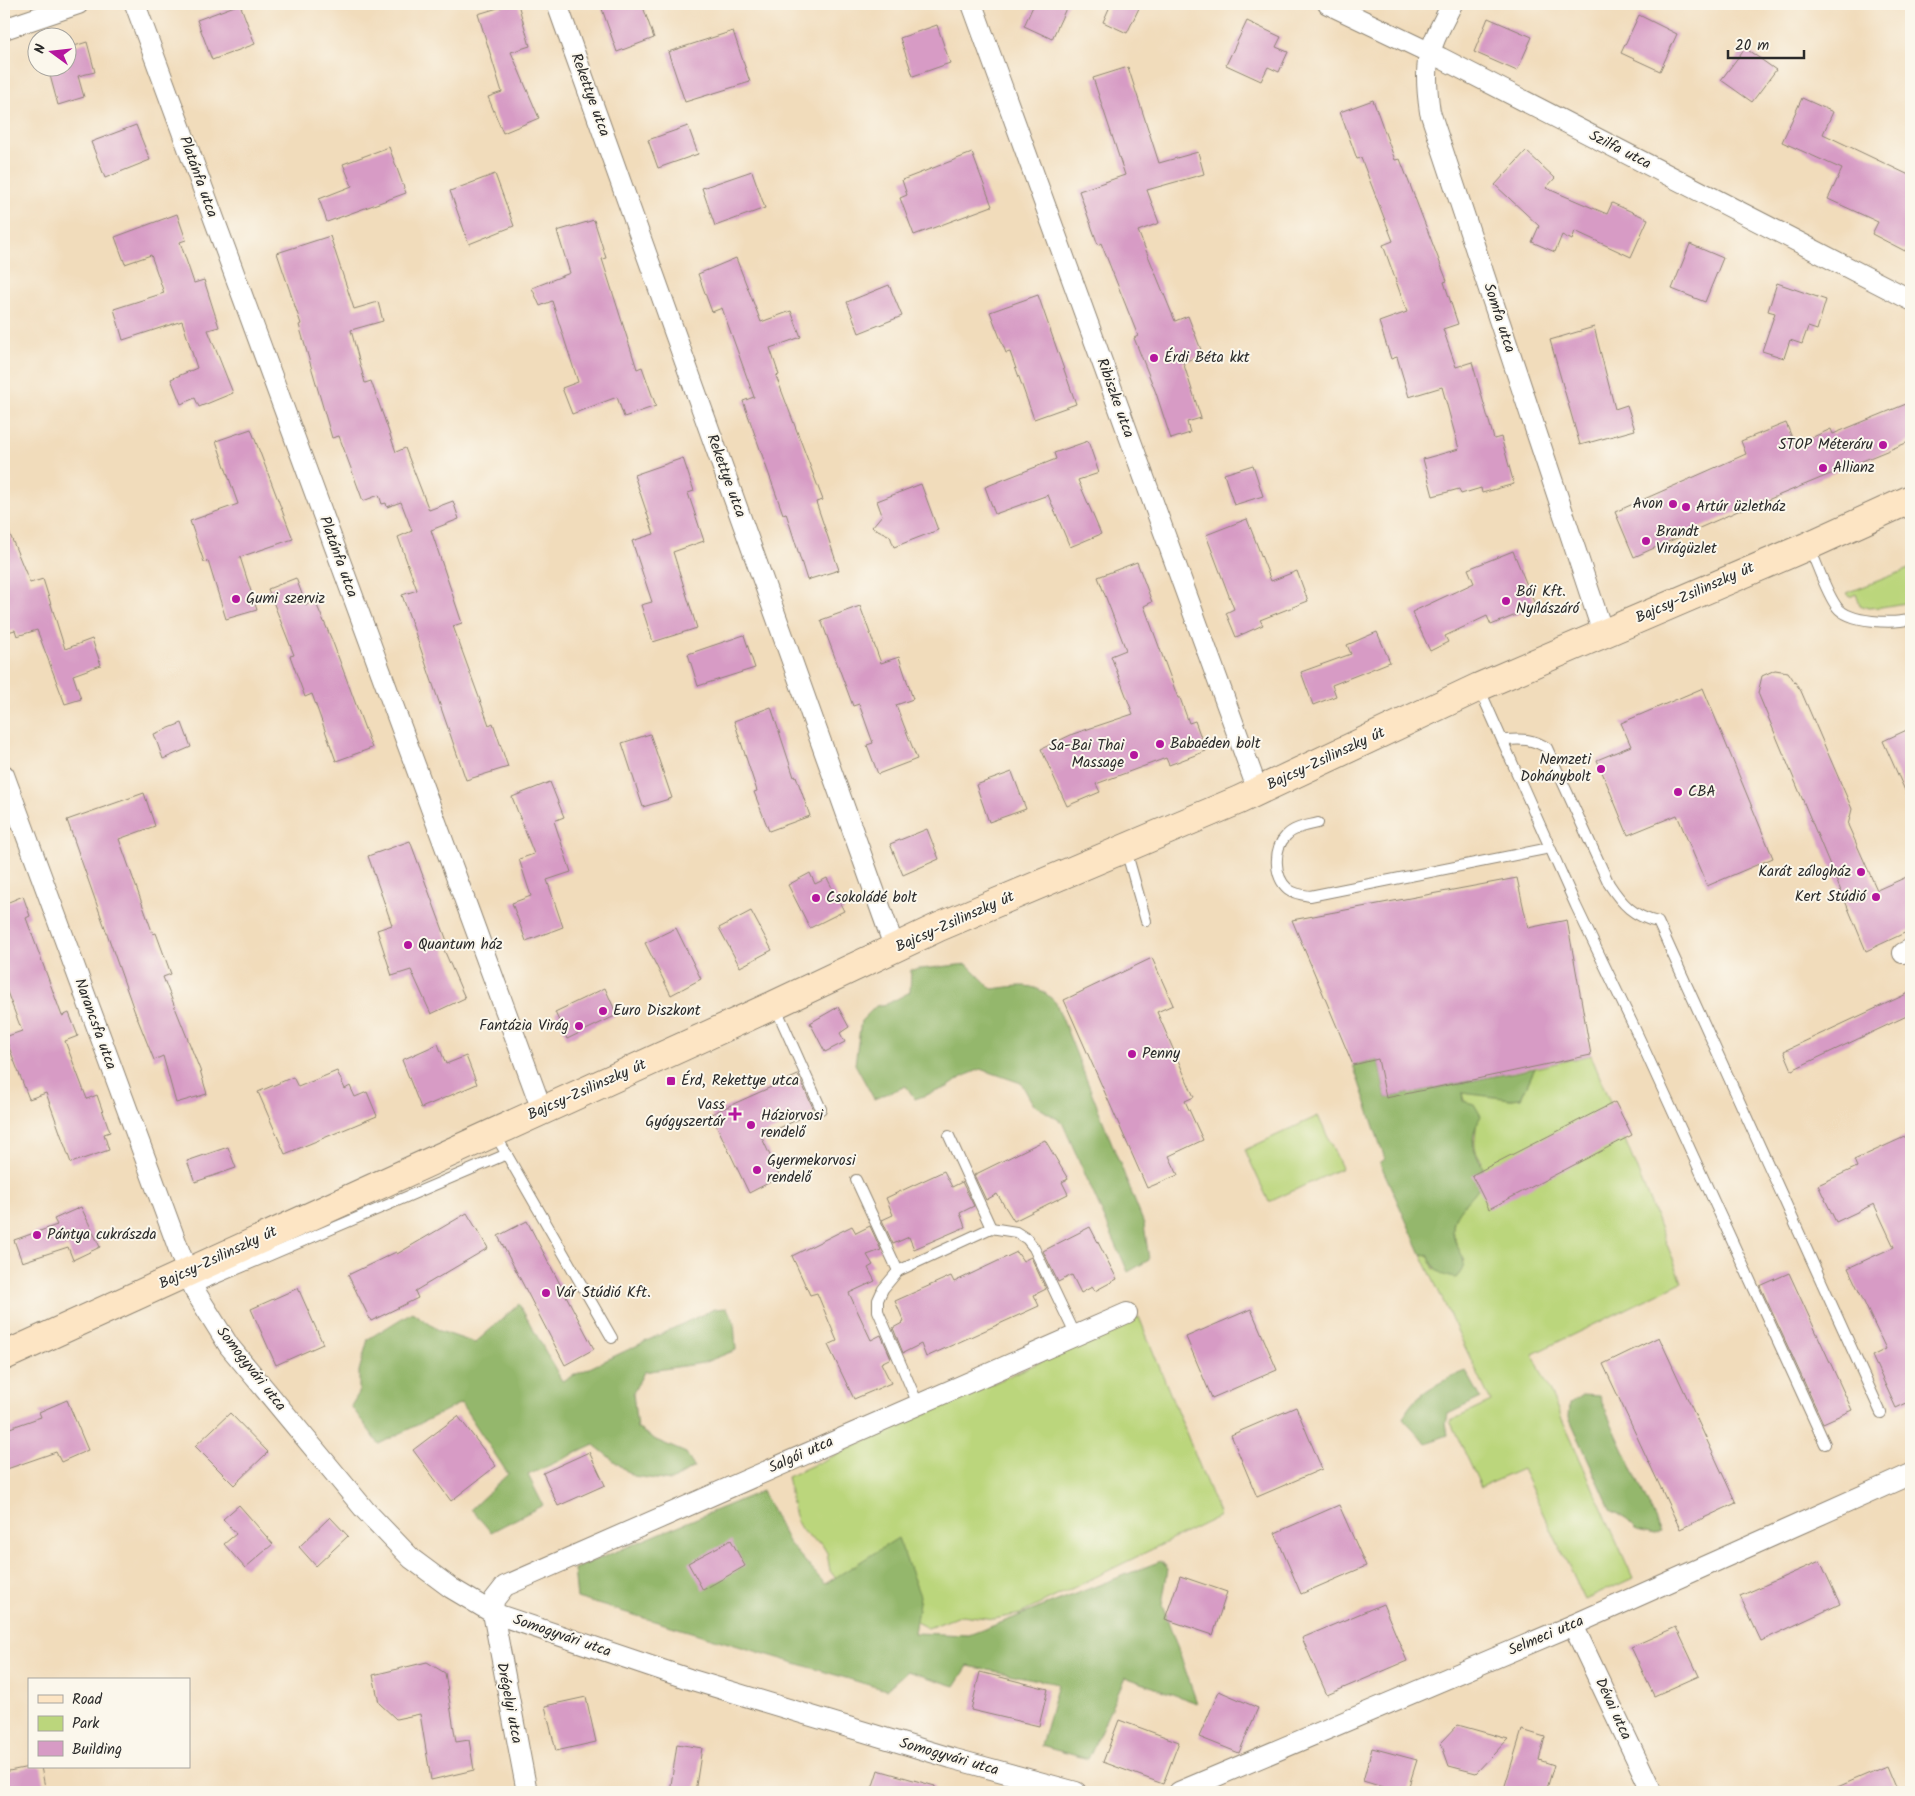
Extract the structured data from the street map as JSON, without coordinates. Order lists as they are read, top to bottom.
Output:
{
  "streets": {
    "main road": ["Bajcsy-Zsilinszky út"],
    "street": [
      "Rekettye utca",
      "Szilfa utca",
      "Platánfa utca",
      "Somfa utca",
      "Ribiszke utca",
      "Narancsfa utca",
      "Somogyvári utca",
      "Salgói utca",
      "Selmeci utca",
      "Drégelyi utca",
      "Dévai utca"
    ]
  },
  "crossings": [
    ["Rekettye utca", "Bajcsy-Zsilinszky út"],
    ["Szilfa utca", "Somfa utca"],
    ["Platánfa utca", "Bajcsy-Zsilinszky út"],
    ["Somfa utca", "Bajcsy-Zsilinszky út"],
    ["Ribiszke utca", "Bajcsy-Zsilinszky út"],
    ["Bajcsy-Zsilinszky út", "Narancsfa utca"],
    ["Bajcsy-Zsilinszky út", "Somogyvári utca"],
    ["Narancsfa utca", "Somogyvári utca"],
    ["Somogyvári utca", "Salgói utca"],
    ["Somogyvári utca", "Drégelyi utca"],
    ["Salgói utca", "Drégelyi utca"],
    ["Selmeci utca", "Dévai utca"]
  ],
  "places": {
    "other": [
      "Érdi Béta kkt",
      "STOP Méteráru",
      "Allianz",
      "Avon",
      "Artúr üzletház",
      "Brandt Virágüzlet",
      "Gumi szerviz",
      "Bói Kft. Nyílászáró",
      "Babaéden bolt",
      "Sa-Bai Thai Massage",
      "Nemzeti Dohánybolt",
      "CBA",
      "Karát zálogház",
      "Kert Stúdió",
      "Csokoládé bolt",
      "Quantum ház",
      "Euro Diszkont",
      "Fantázia Virág",
      "Penny",
      "Háziorvosi rendelő",
      "Gyermekorvosi rendelő",
      "Pántya cukrászda",
      "Vár Stúdió Kft."
    ],
    "transit": ["Érd, Rekettye utca"],
    "health": ["Vass Gyógyszertár"]
  },
  "legend": ["Road", "Park", "Building"],
  "scale_bar": "20 m",
  "north": "left"
}
